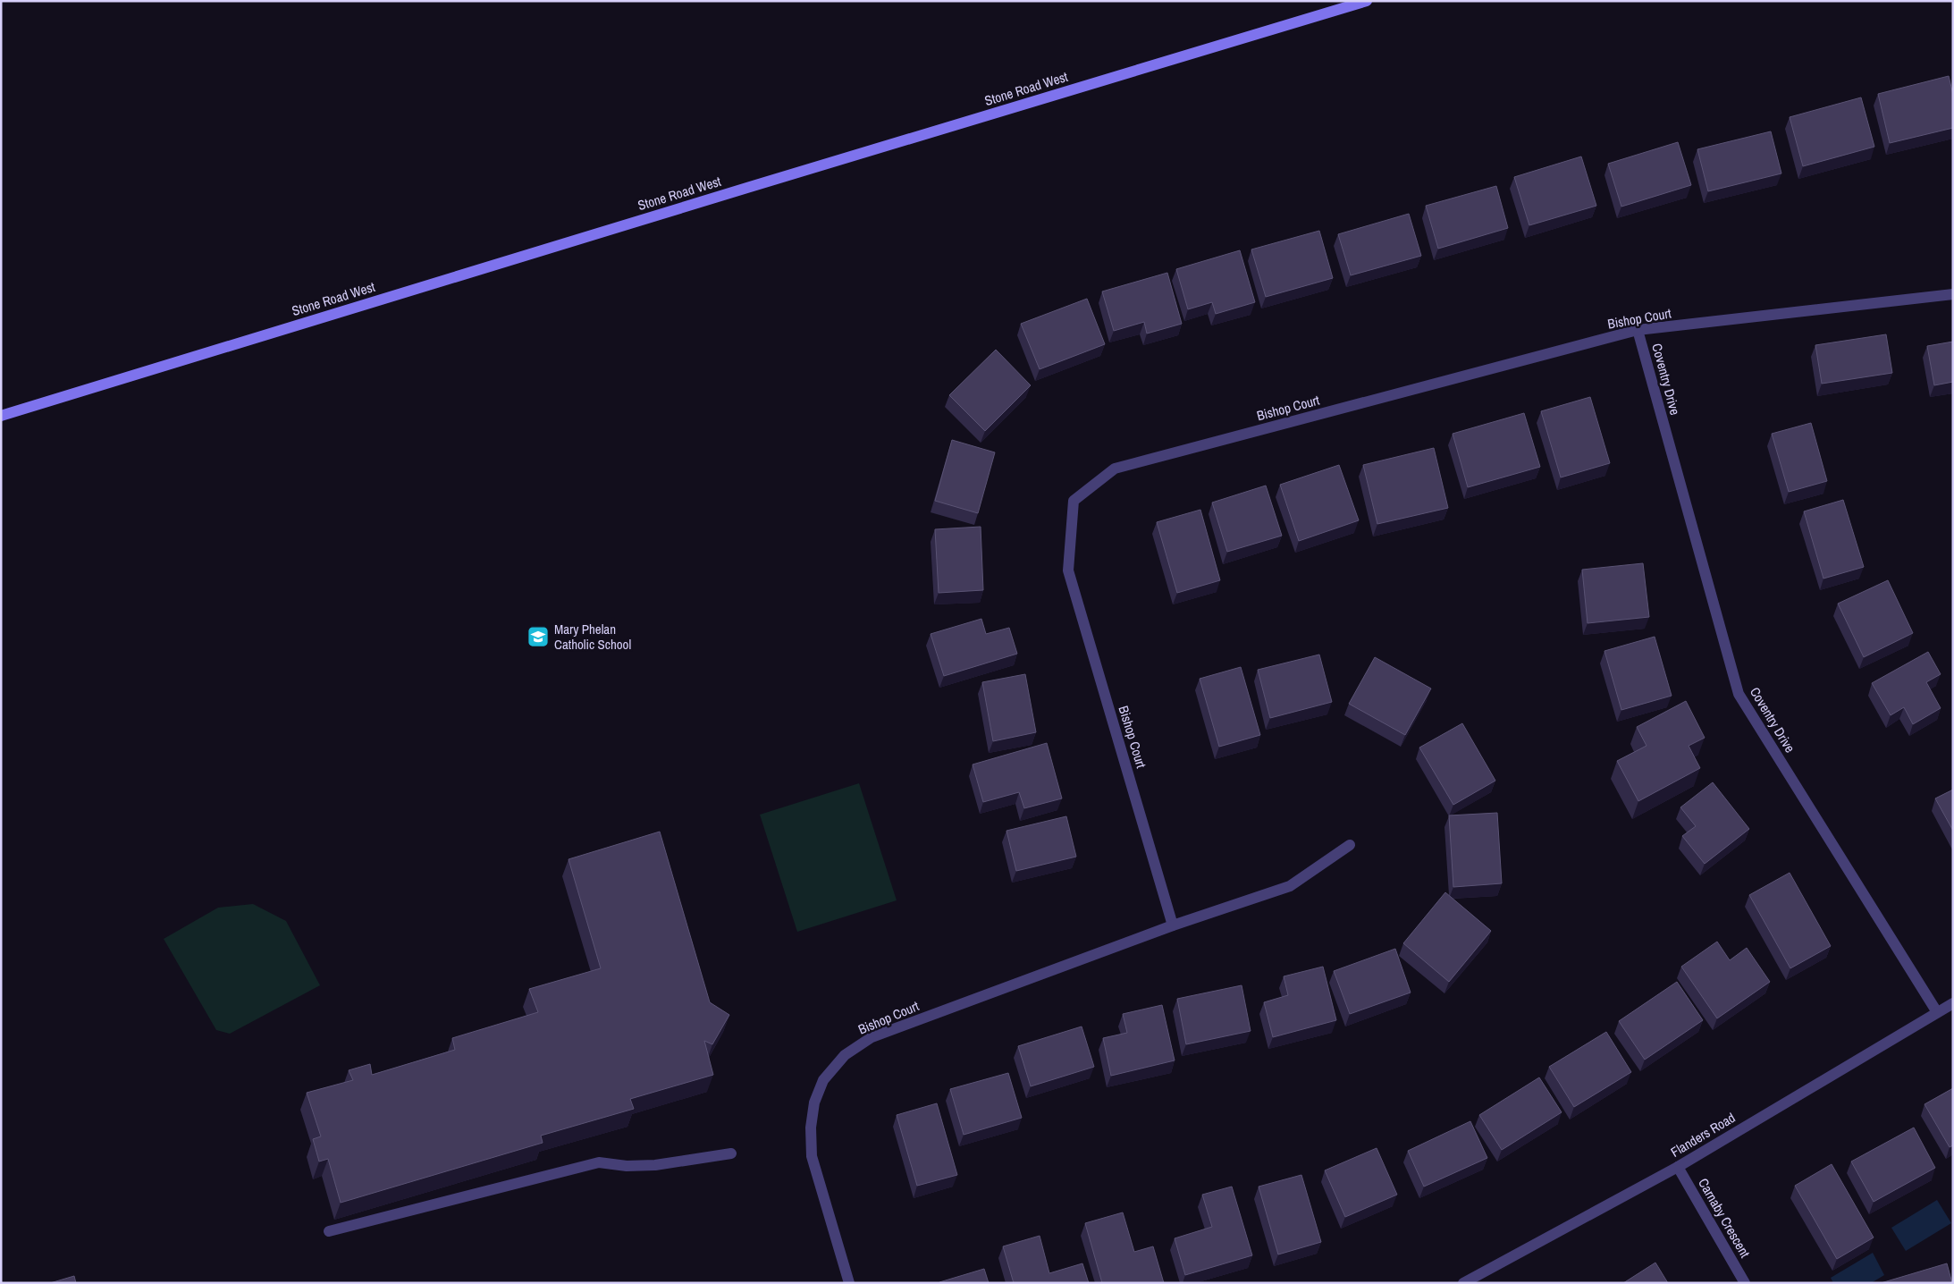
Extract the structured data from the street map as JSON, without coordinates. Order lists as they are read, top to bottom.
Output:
{
  "streets": {
    "main road": ["Stone Road West"],
    "street": [
      "Bishop Court",
      "Coventry Drive",
      "Flanders Road",
      "Carnaby Crescent"
    ]
  },
  "crossings": [
    ["Bishop Court", "Coventry Drive"],
    ["Coventry Drive", "Flanders Road"],
    ["Flanders Road", "Carnaby Crescent"]
  ],
  "places": {
    "school or university": ["Mary Phelan Catholic School"]
  }
}
